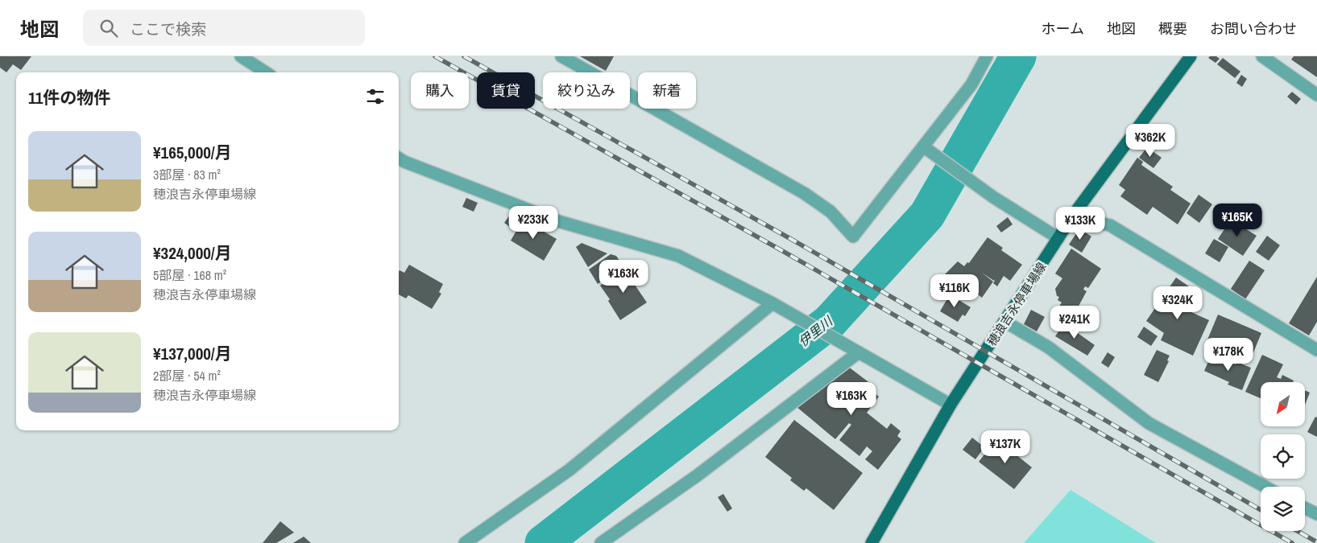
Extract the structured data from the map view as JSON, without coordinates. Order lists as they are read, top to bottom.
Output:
{
  "streets": {
    "main road": ["穂浪吉永停車場線"]
  },
  "water": ["伊里川"],
  "north": "bottom left",
  "page": {
    "header": "地図",
    "search": "ここで検索",
    "nav": [
      "ホーム",
      "地図",
      "概要",
      "お問い合わせ"
    ],
    "chip": [
      "購入",
      "賃貸",
      "絞り込み",
      "新着"
    ],
    "heading": "11件の物件",
    "list": [
      {
        "name": "¥165,000/月",
        "note": "3部屋 · 83 m² · 穂浪吉永停車場線"
      },
      {
        "name": "¥324,000/月",
        "note": "5部屋 · 168 m² · 穂浪吉永停車場線"
      },
      {
        "name": "¥137,000/月",
        "note": "2部屋 · 54 m² · 穂浪吉永停車場線"
      }
    ],
    "price": [
      "¥362K",
      "¥165K",
      "¥233K",
      "¥133K",
      "¥163K",
      "¥116K",
      "¥324K",
      "¥241K",
      "¥178K",
      "¥163K",
      "¥137K"
    ]
  }
}
